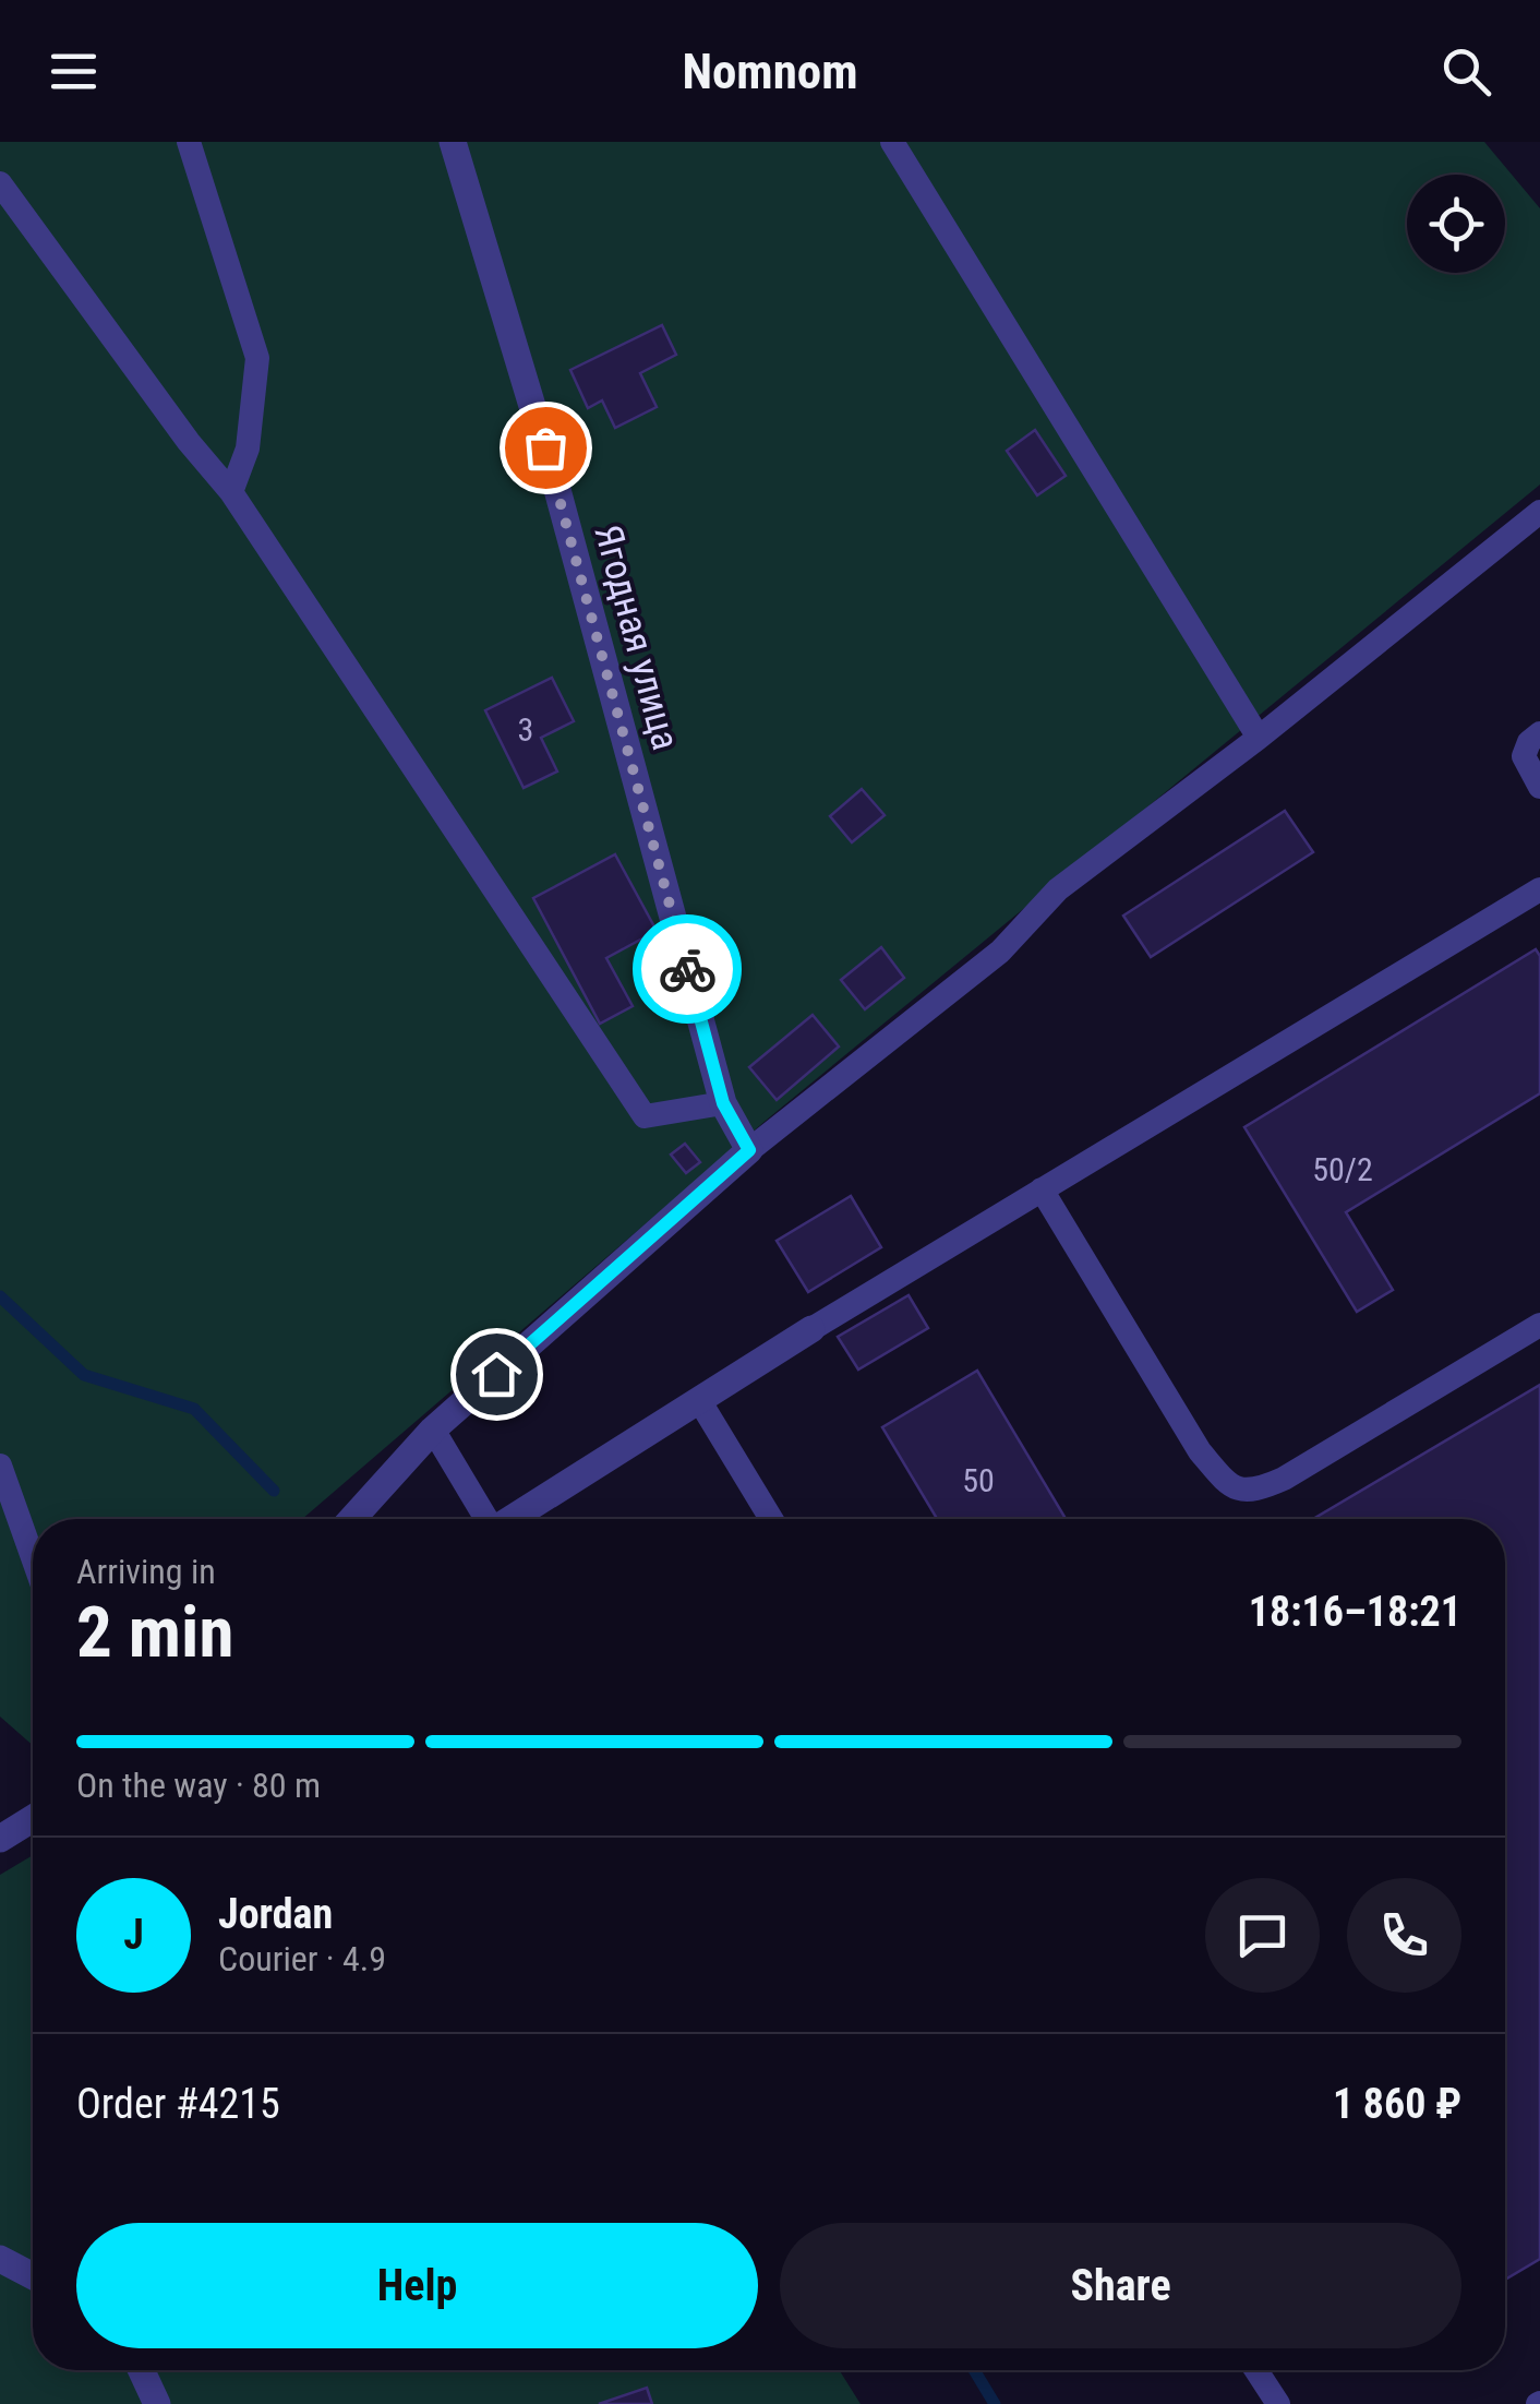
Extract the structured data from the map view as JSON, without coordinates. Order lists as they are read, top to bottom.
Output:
{
  "streets": {
    "street": ["Ягодная улица"]
  },
  "house_numbers": ["3", "50/2", "50"],
  "page": {
    "header": "Nomnom",
    "heading": ["2 min", "Arriving in", "18:16–18:21"],
    "panel": [
      "Jordan",
      "Courier · 4.9",
      "Order #4215",
      "1 860 ₽"
    ],
    "bar": "On the way · 80 m",
    "round": "J",
    "buttons": ["Help", "Share"]
  }
}
